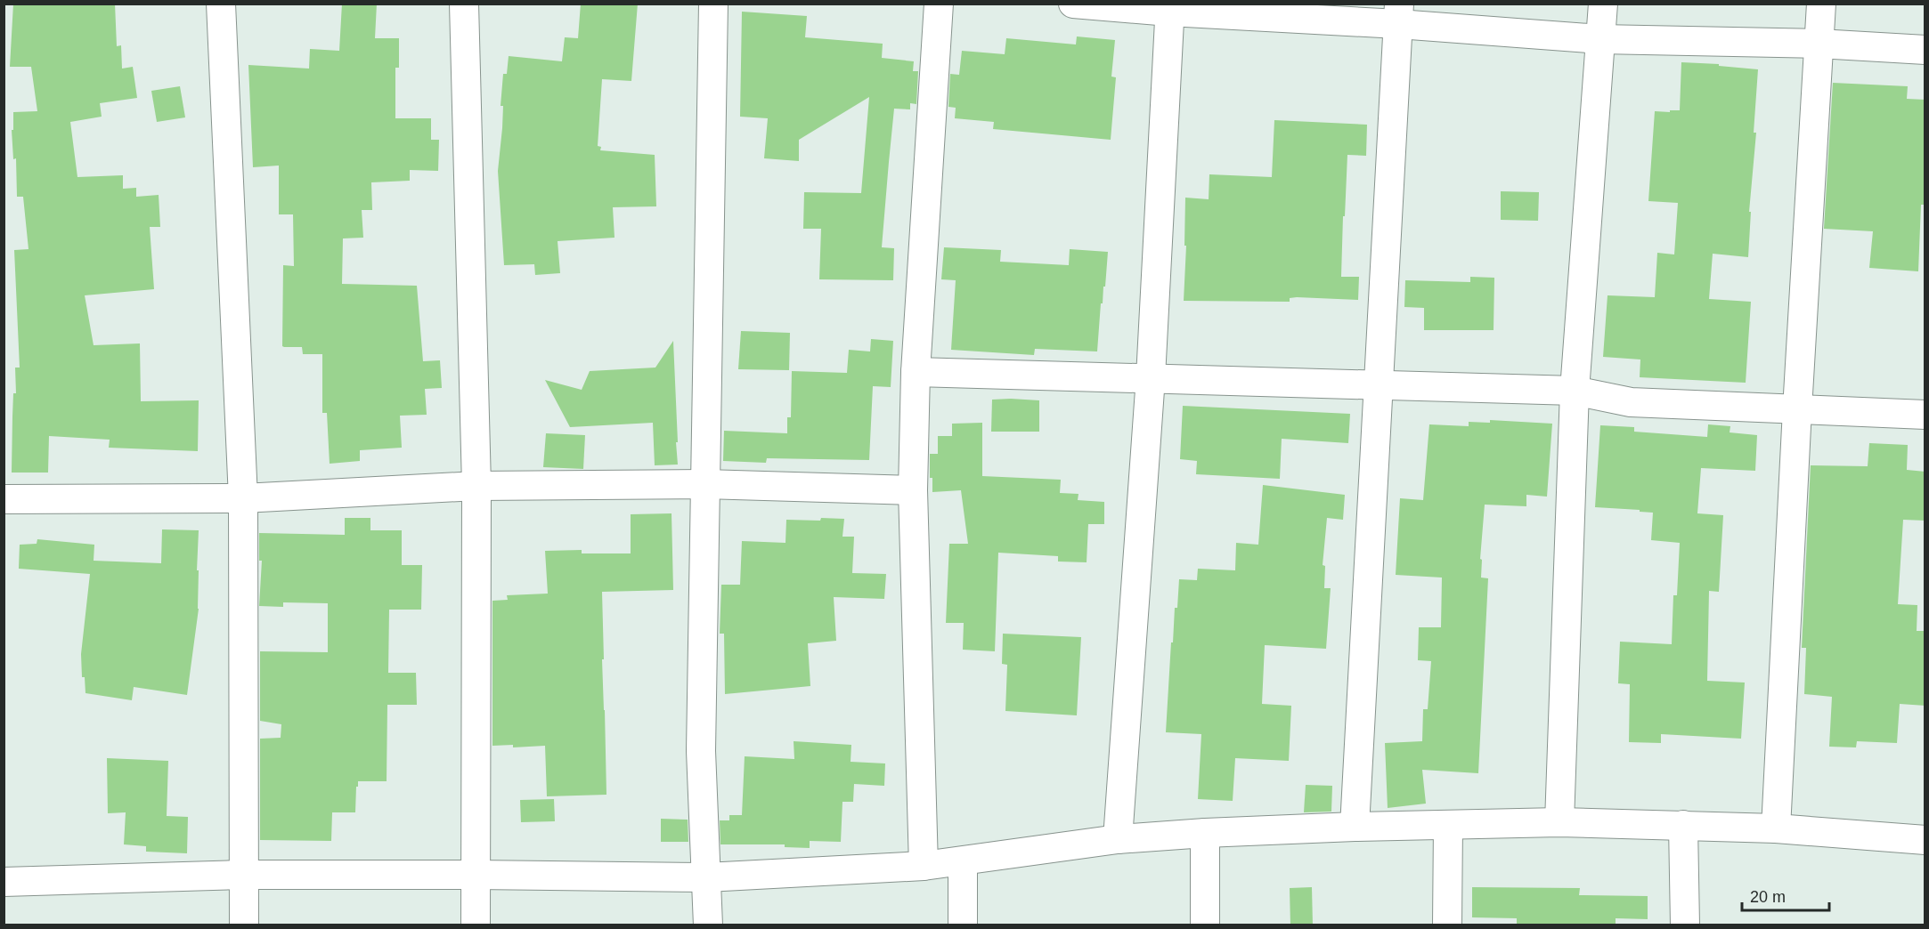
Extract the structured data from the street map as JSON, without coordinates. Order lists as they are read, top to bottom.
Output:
{
  "scale_bar": "20 m"
}
